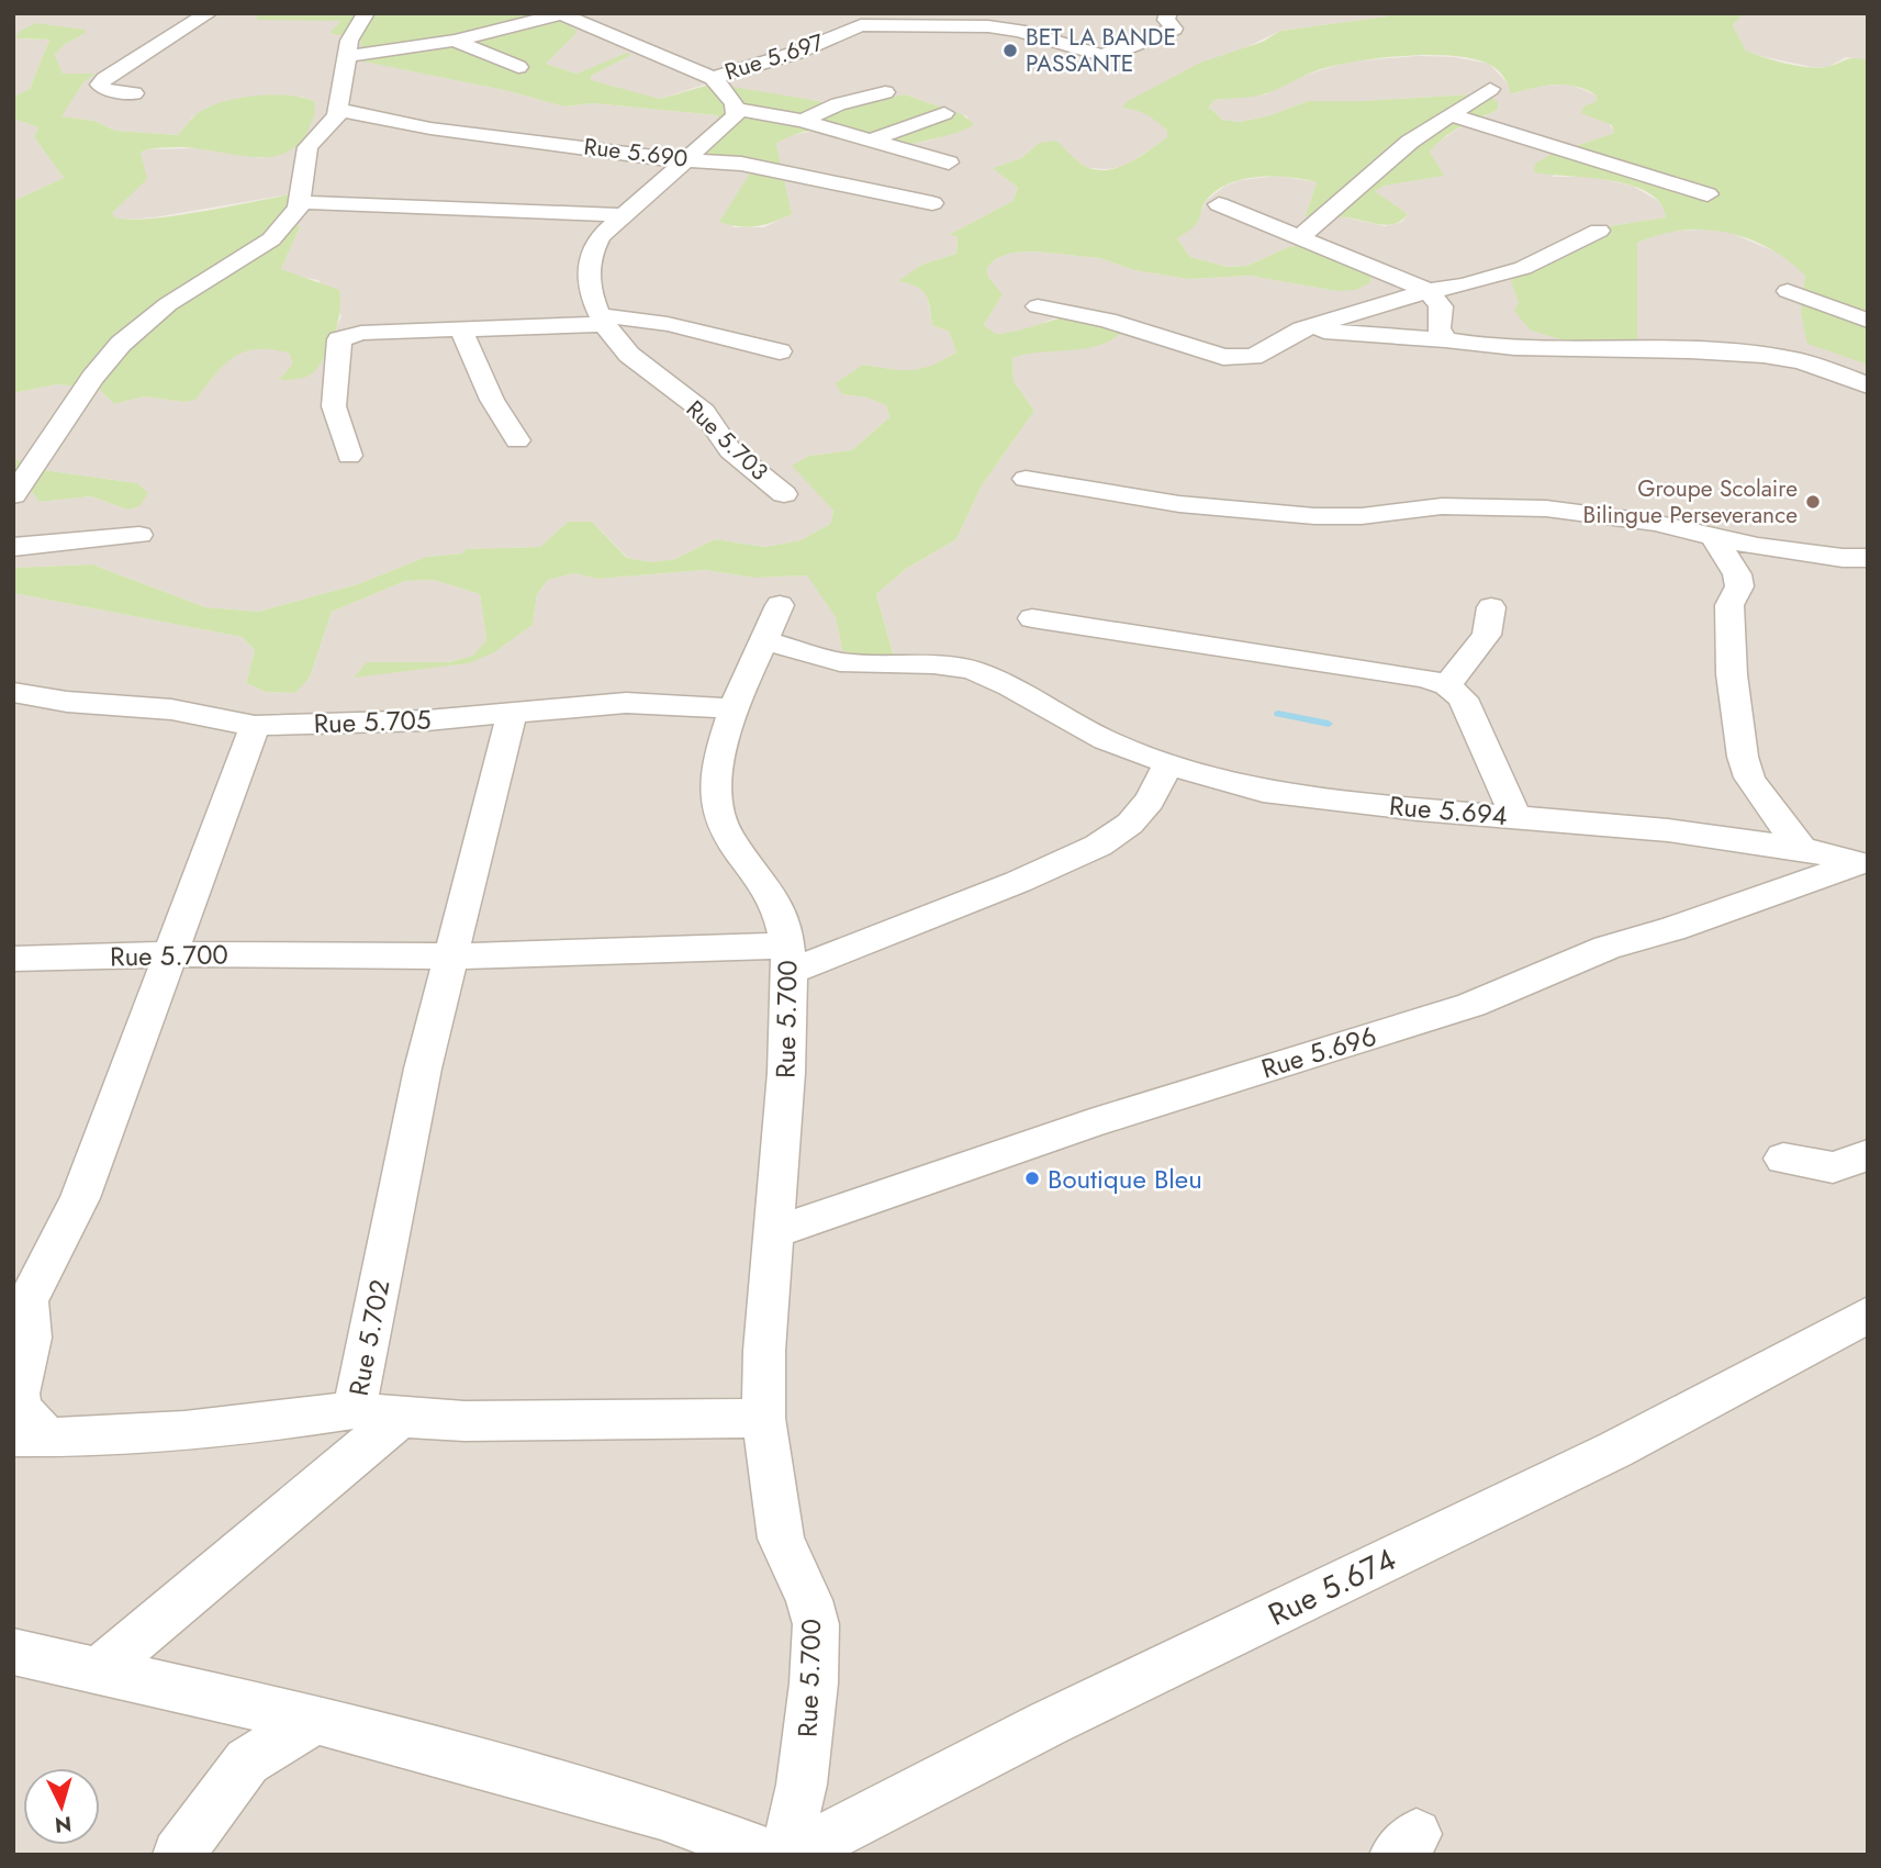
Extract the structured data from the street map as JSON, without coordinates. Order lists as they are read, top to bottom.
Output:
{
  "streets": {
    "street": [
      "Rue 5.697",
      "Rue 5.690",
      "Rue 5.703",
      "Rue 5.705",
      "Rue 5.694",
      "Rue 5.700",
      "Rue 5.696",
      "Rue 5.702",
      "Rue 5.674"
    ]
  },
  "crossings": [
    ["Rue 5.690", "Rue 5.703"],
    ["Rue 5.705", "Rue 5.702"],
    ["Rue 5.694", "Rue 5.696"],
    ["Rue 5.700", "Rue 5.696"],
    ["Rue 5.700", "Rue 5.702"]
  ],
  "places": ["BET LA BANDE PASSANTE", "Groupe Scolaire Bilingue Perseverance", "Boutique Bleu"],
  "north": "bottom"
}
